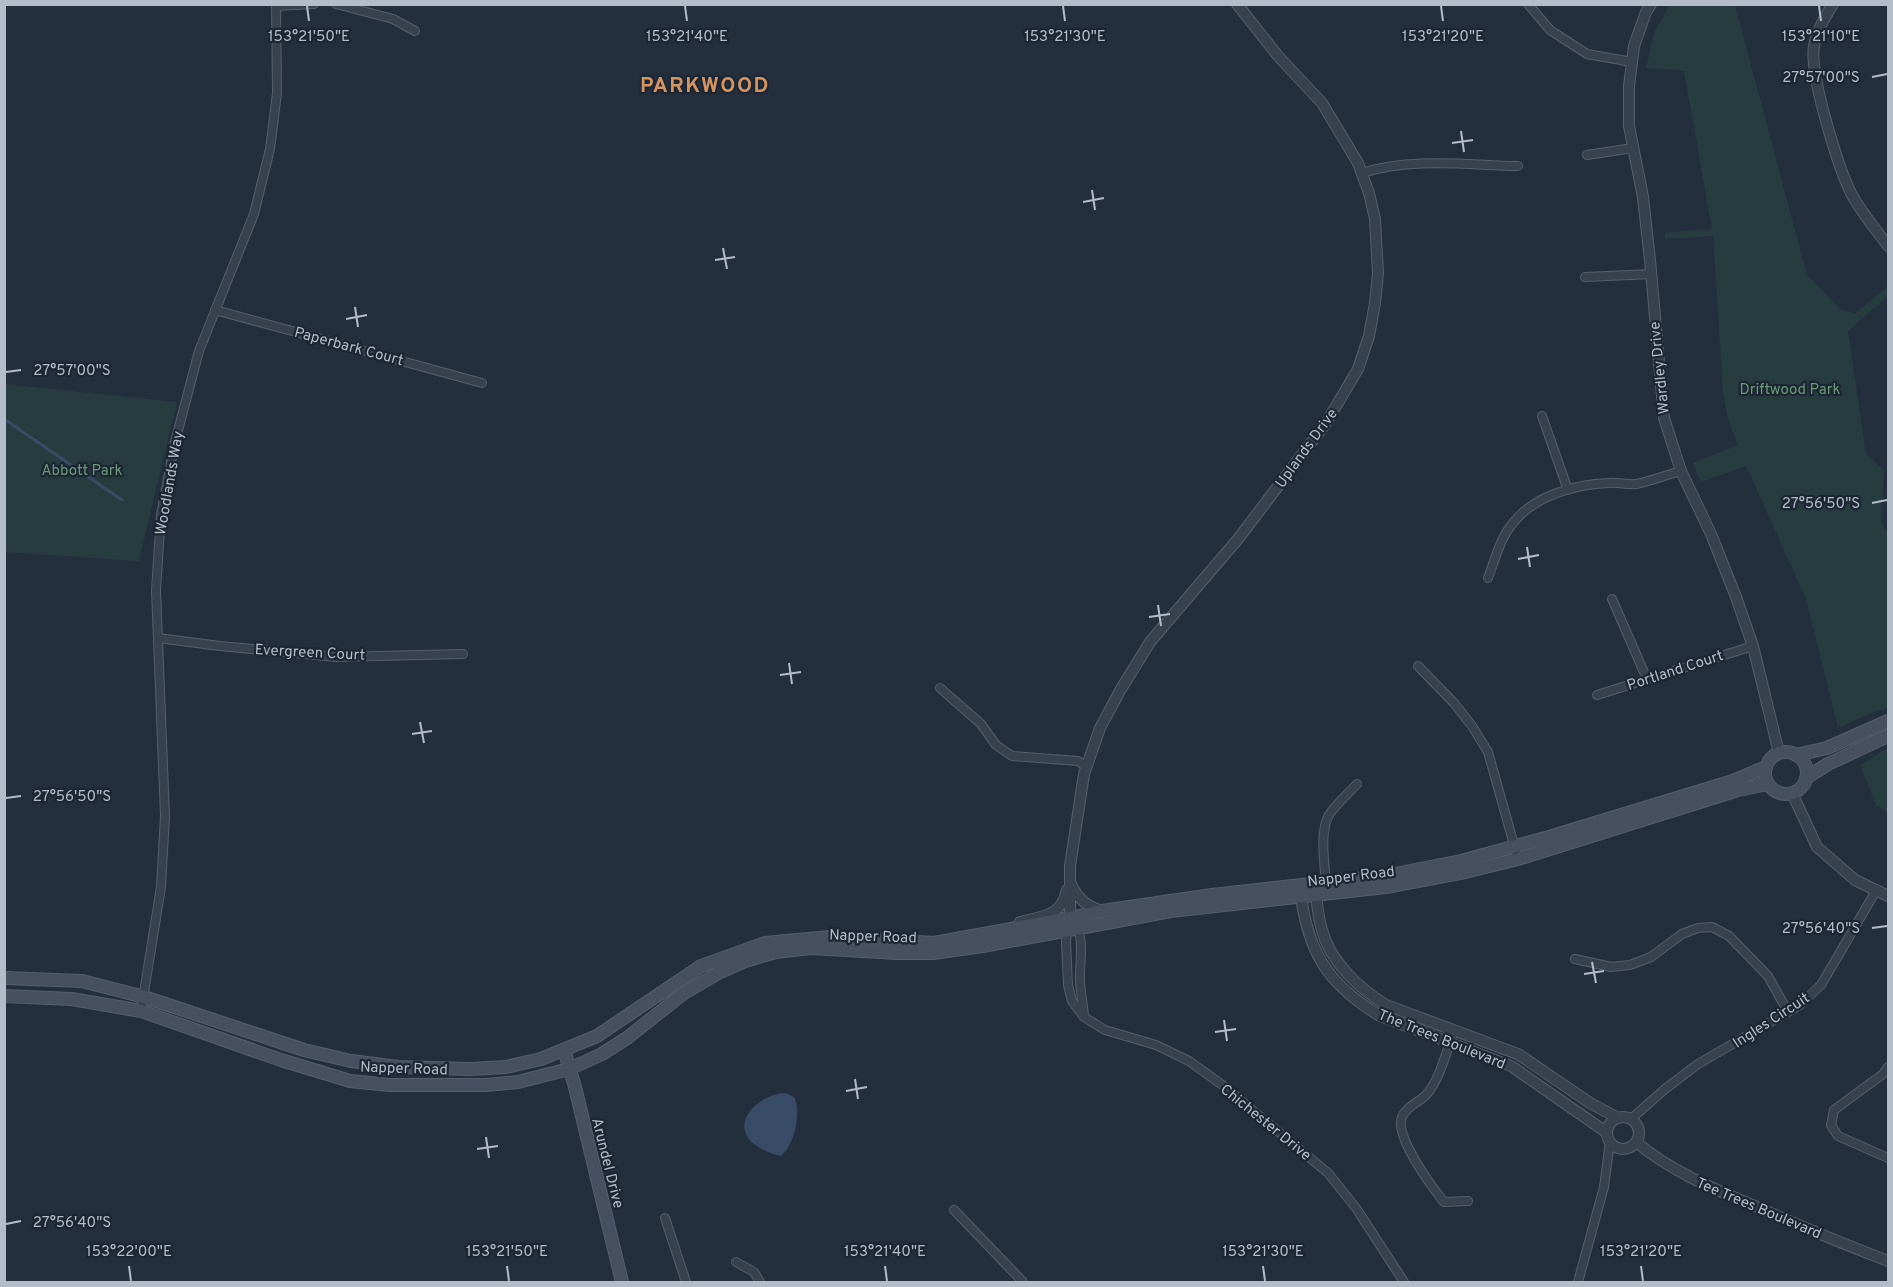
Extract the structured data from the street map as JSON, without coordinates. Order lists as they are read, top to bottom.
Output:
{
  "streets": {
    "main road": ["Napper Road", "Arundel Drive"],
    "street": [
      "Paperbark Court",
      "Wardley Drive",
      "Uplands Drive",
      "Woodlands Way",
      "Evergreen Court",
      "Portland Court",
      "Ingles Circuit",
      "The Trees Boulevard",
      "Chichester Drive",
      "Tee Trees Boulevard"
    ]
  },
  "crossings": [
    ["Paperbark Court", "Woodlands Way"],
    ["Wardley Drive", "Portland Court"],
    ["Wardley Drive", "Napper Road"],
    ["Uplands Drive", "Napper Road"],
    ["Woodlands Way", "Evergreen Court"],
    ["Woodlands Way", "Napper Road"],
    ["Napper Road", "The Trees Boulevard"],
    ["Napper Road", "Arundel Drive"],
    ["Ingles Circuit", "The Trees Boulevard"],
    ["Ingles Circuit", "Tee Trees Boulevard"],
    ["The Trees Boulevard", "Tee Trees Boulevard"]
  ],
  "districts": ["PARKWOOD"],
  "parks": ["Driftwood Park", "Abbott Park"],
  "coordinates": [
    "153°21'50\"E",
    "153°21'40\"E",
    "153°21'30\"E",
    "153°21'20\"E",
    "153°21'10\"E",
    "27°57'00\"S",
    "27°56'50\"S",
    "27°56'40\"S",
    "153°22'00\"E"
  ]
}
